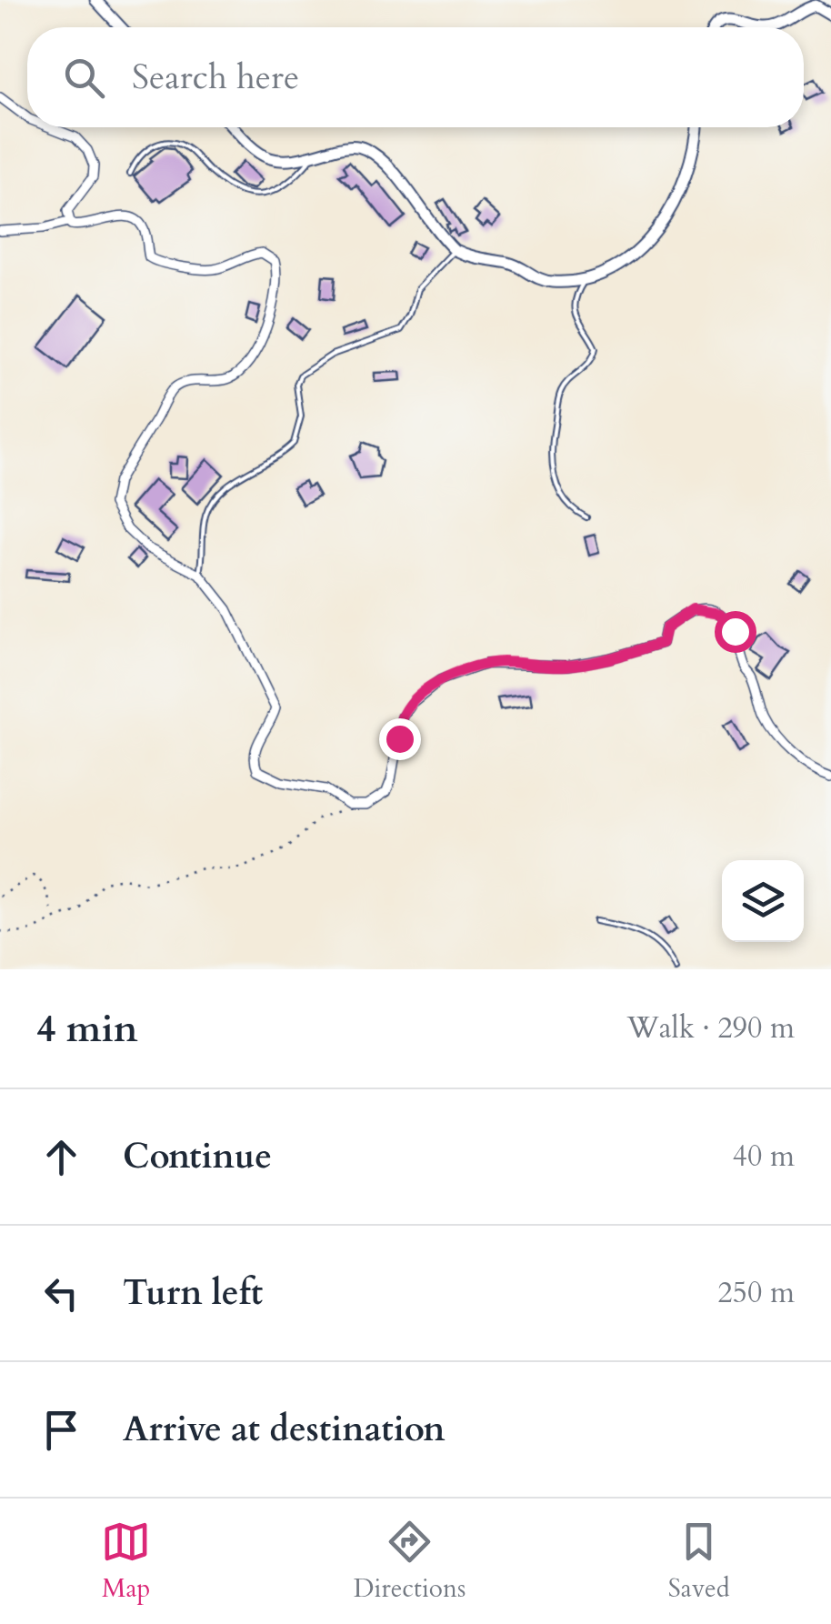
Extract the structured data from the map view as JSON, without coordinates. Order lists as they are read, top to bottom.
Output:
{
  "page": {
    "search": "Search here",
    "heading": ["4 min", "Walk · 290 m"],
    "list": [
      ["Continue", "40 m"],
      ["Turn left", "250 m"],
      "Arrive at destination"
    ],
    "nav": ["Map", "Directions", "Saved"]
  }
}
